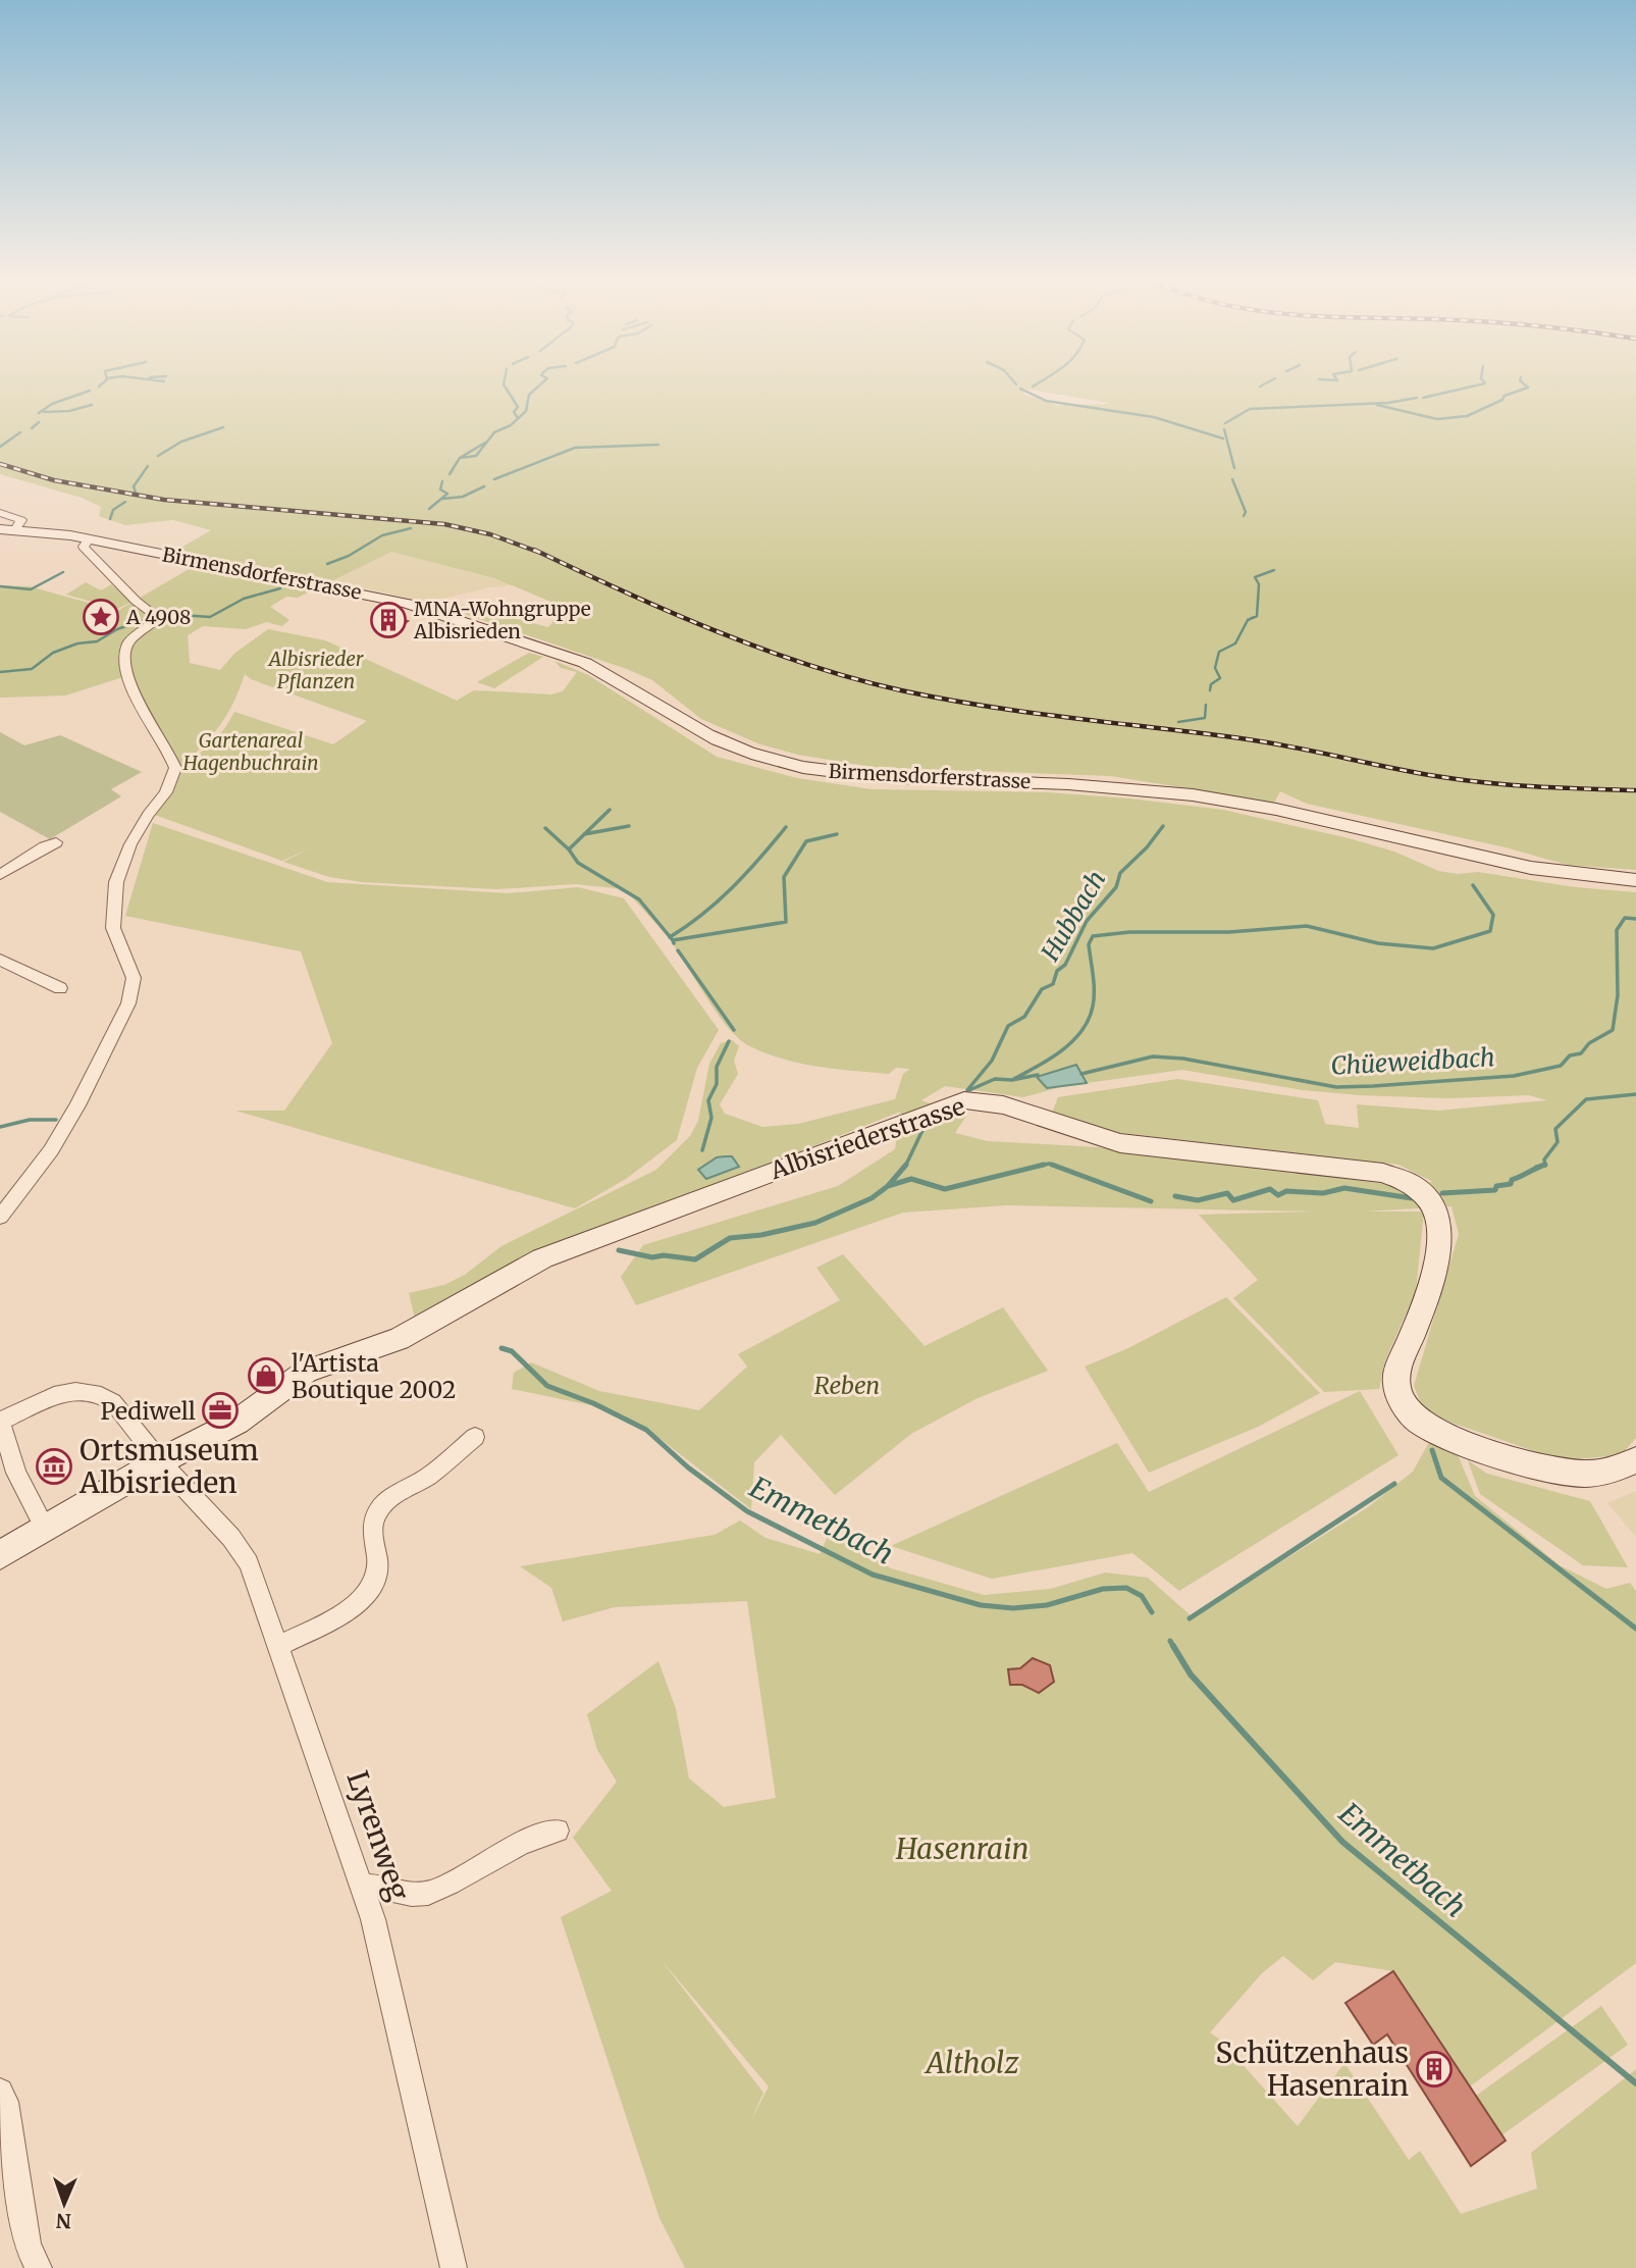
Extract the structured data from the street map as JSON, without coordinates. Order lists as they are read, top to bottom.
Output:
{
  "streets": {
    "main road": ["Birmensdorferstrasse", "Albisriederstrasse"],
    "street": ["Lyrenweg"]
  },
  "crossings": [
    ["Albisriederstrasse", "Lyrenweg"]
  ],
  "water": ["Hubbach", "Chüeweidbach", "Emmetbach"],
  "parks": [
    "Albisrieder Pflanzen",
    "Gartenareal Hagenbuchrain",
    "Reben",
    "Hasenrain",
    "Altholz"
  ],
  "places": {
    "place": ["A 4908"],
    "building": ["MNA-Wohngruppe Albisrieden", "Schützenhaus Hasenrain"],
    "shop": ["l'Artista Boutique 2002"],
    "office": ["Pediwell"],
    "museum": ["Ortsmuseum Albisrieden"]
  },
  "north": "bottom"
}
